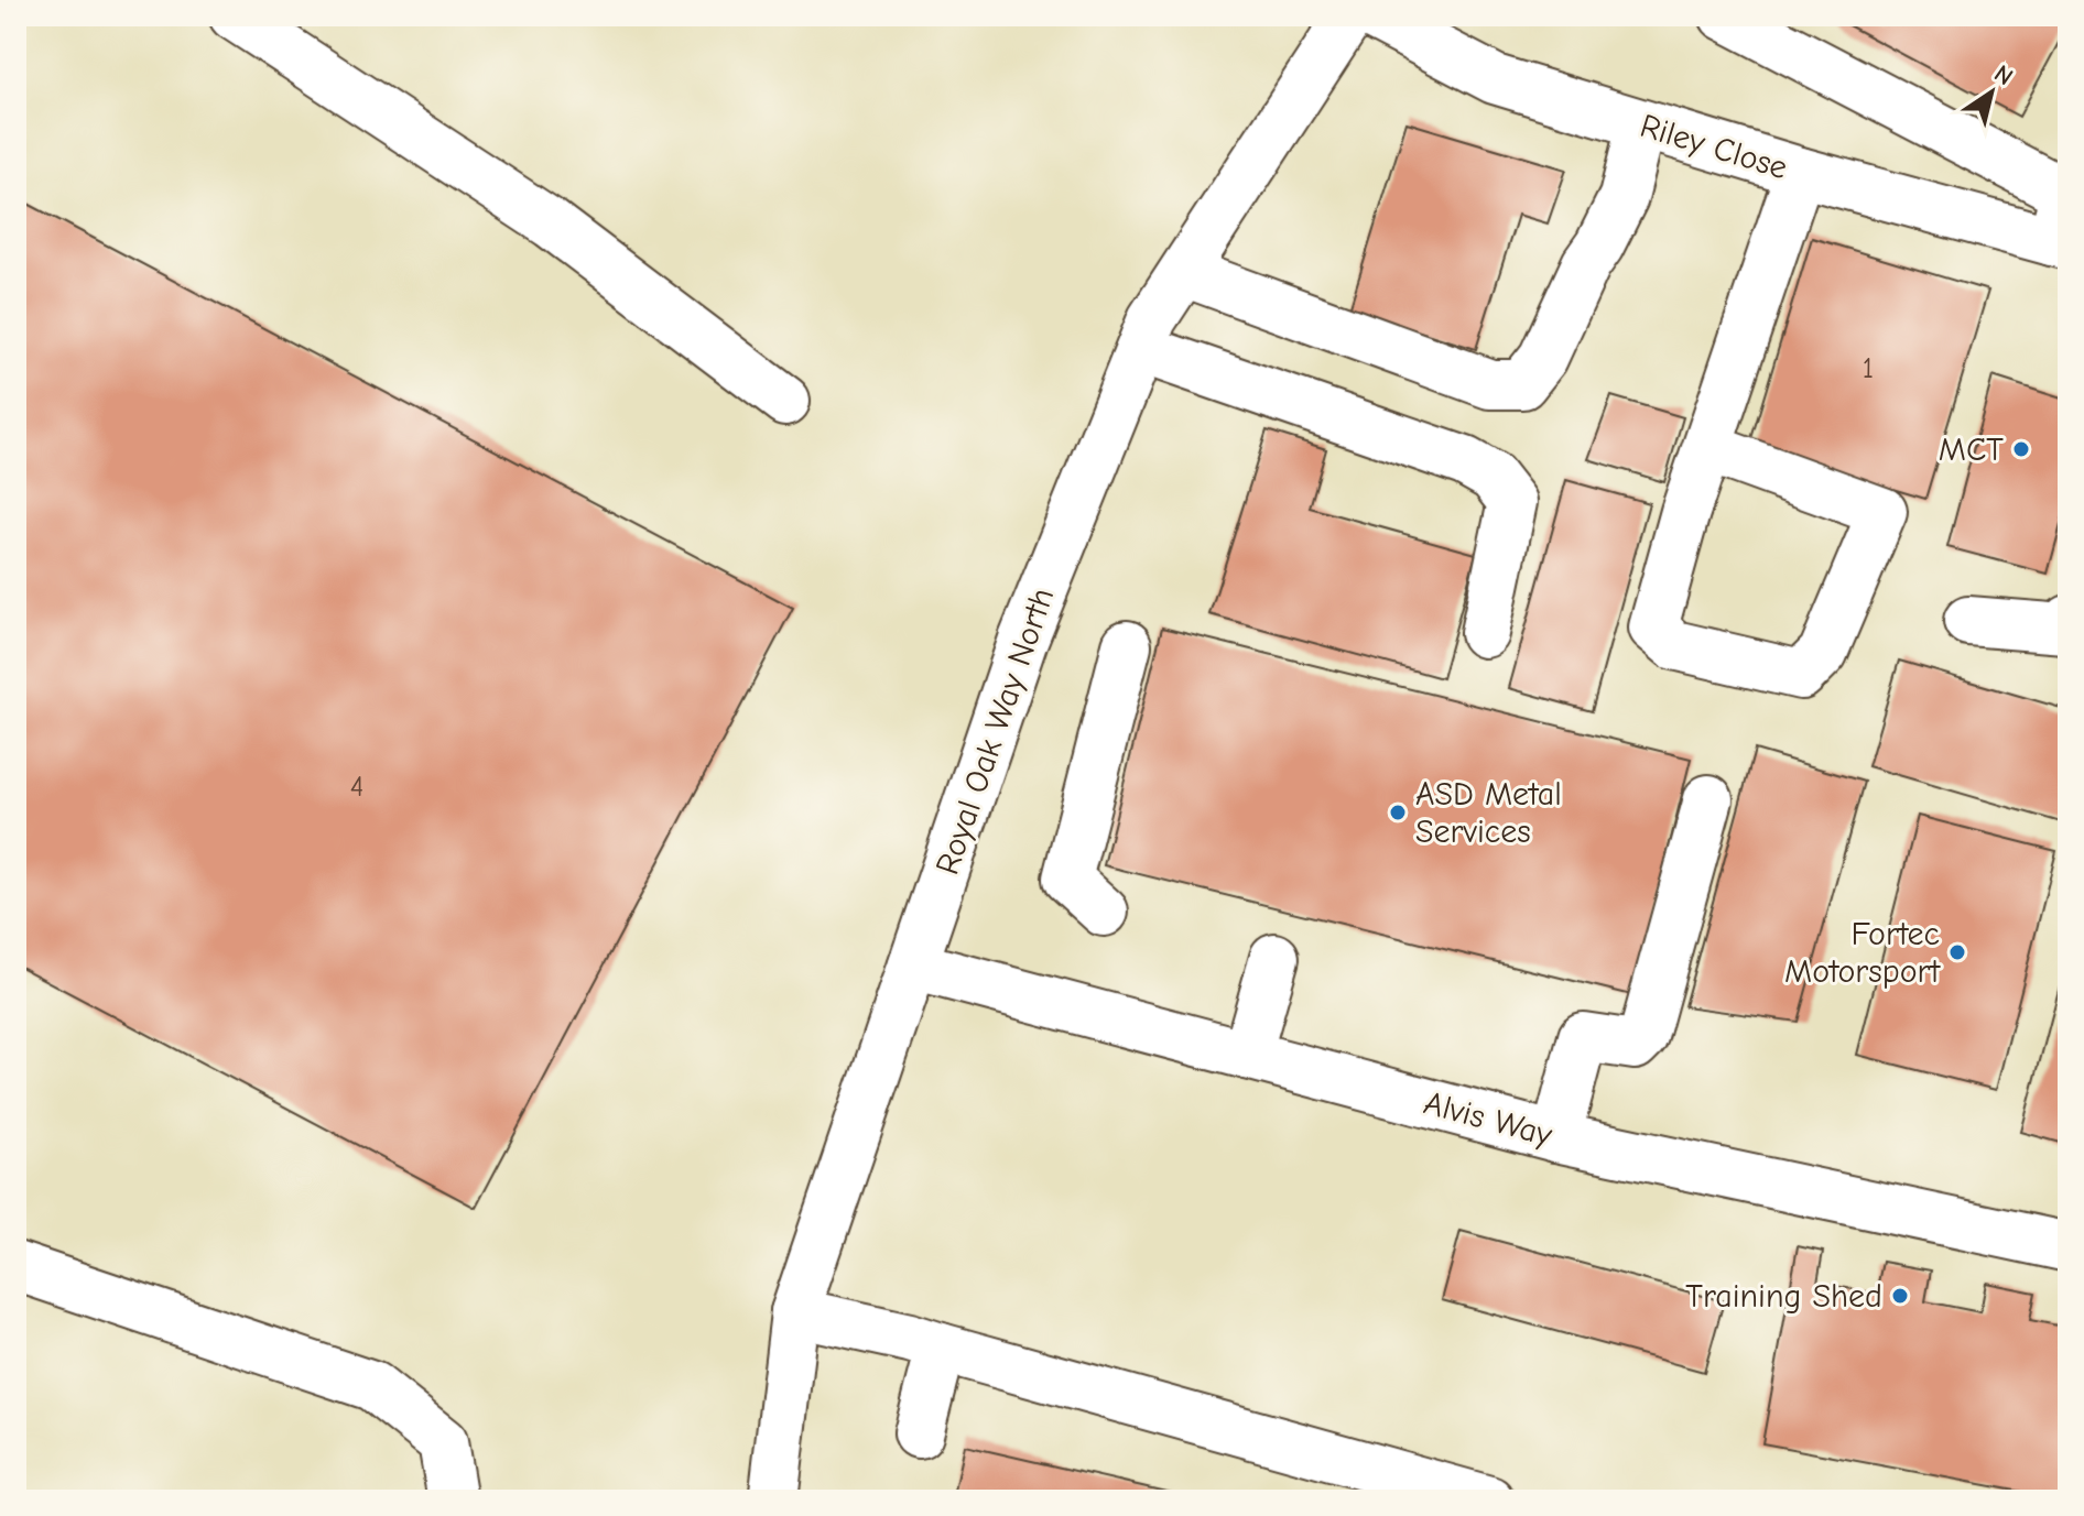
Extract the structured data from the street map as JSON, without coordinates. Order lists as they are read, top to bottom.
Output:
{
  "streets": {
    "street": ["Riley Close", "Royal Oak Way North", "Alvis Way"]
  },
  "crossings": [
    ["Royal Oak Way North", "Alvis Way"]
  ],
  "places": [
    "MCT",
    "ASD Metal Services",
    "Fortec Motorsport",
    "Training Shed"
  ],
  "house_numbers": ["1", "4"],
  "north": "top right"
}
